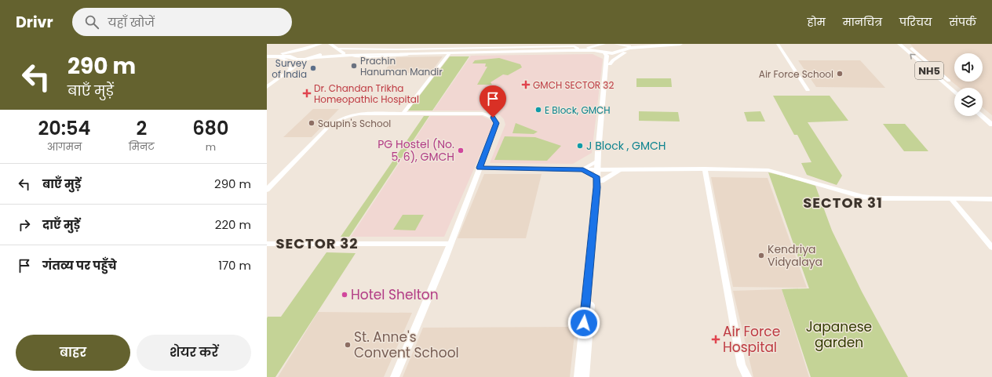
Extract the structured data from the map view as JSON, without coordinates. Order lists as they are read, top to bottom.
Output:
{
  "streets": {
    "highway": ["NH5"]
  },
  "districts": ["SECTOR 31", "SECTOR 32"],
  "parks": ["Japanese garden"],
  "places": {
    "other": [
      "Prachin Hanuman Mandir",
      "Survey of India",
      "Air Force School",
      "E Block, GMCH",
      "Saupin's School",
      "J Block , GMCH",
      "PG Hostel (No. 5, 6), GMCH",
      "Kendriya Vidyalaya",
      "Hotel Shelton",
      "St. Anne's Convent School"
    ],
    "health": ["GMCH SECTOR 32", "Dr. Chandan Trikha Homeopathic Hospital", "Air Force Hospital"]
  },
  "page": {
    "header": "Drivr",
    "search": "यहाँ खोजें",
    "nav": [
      "होम",
      "मानचित्र",
      "परिचय",
      "संपर्क"
    ],
    "turn": ["290 m", "बाएँ मुड़ें"],
    "eta": [
      "20:54",
      "आगमन",
      "2",
      "मिनट",
      "680",
      "m"
    ],
    "list": [
      {
        "name": "बाएँ मुड़ें",
        "value": "290 m"
      },
      {
        "name": "दाएँ मुड़ें",
        "value": "220 m"
      },
      {
        "name": "गंतव्य पर पहुँचे",
        "value": "170 m"
      }
    ],
    "buttons": ["बाहर", "शेयर करें"]
  }
}
